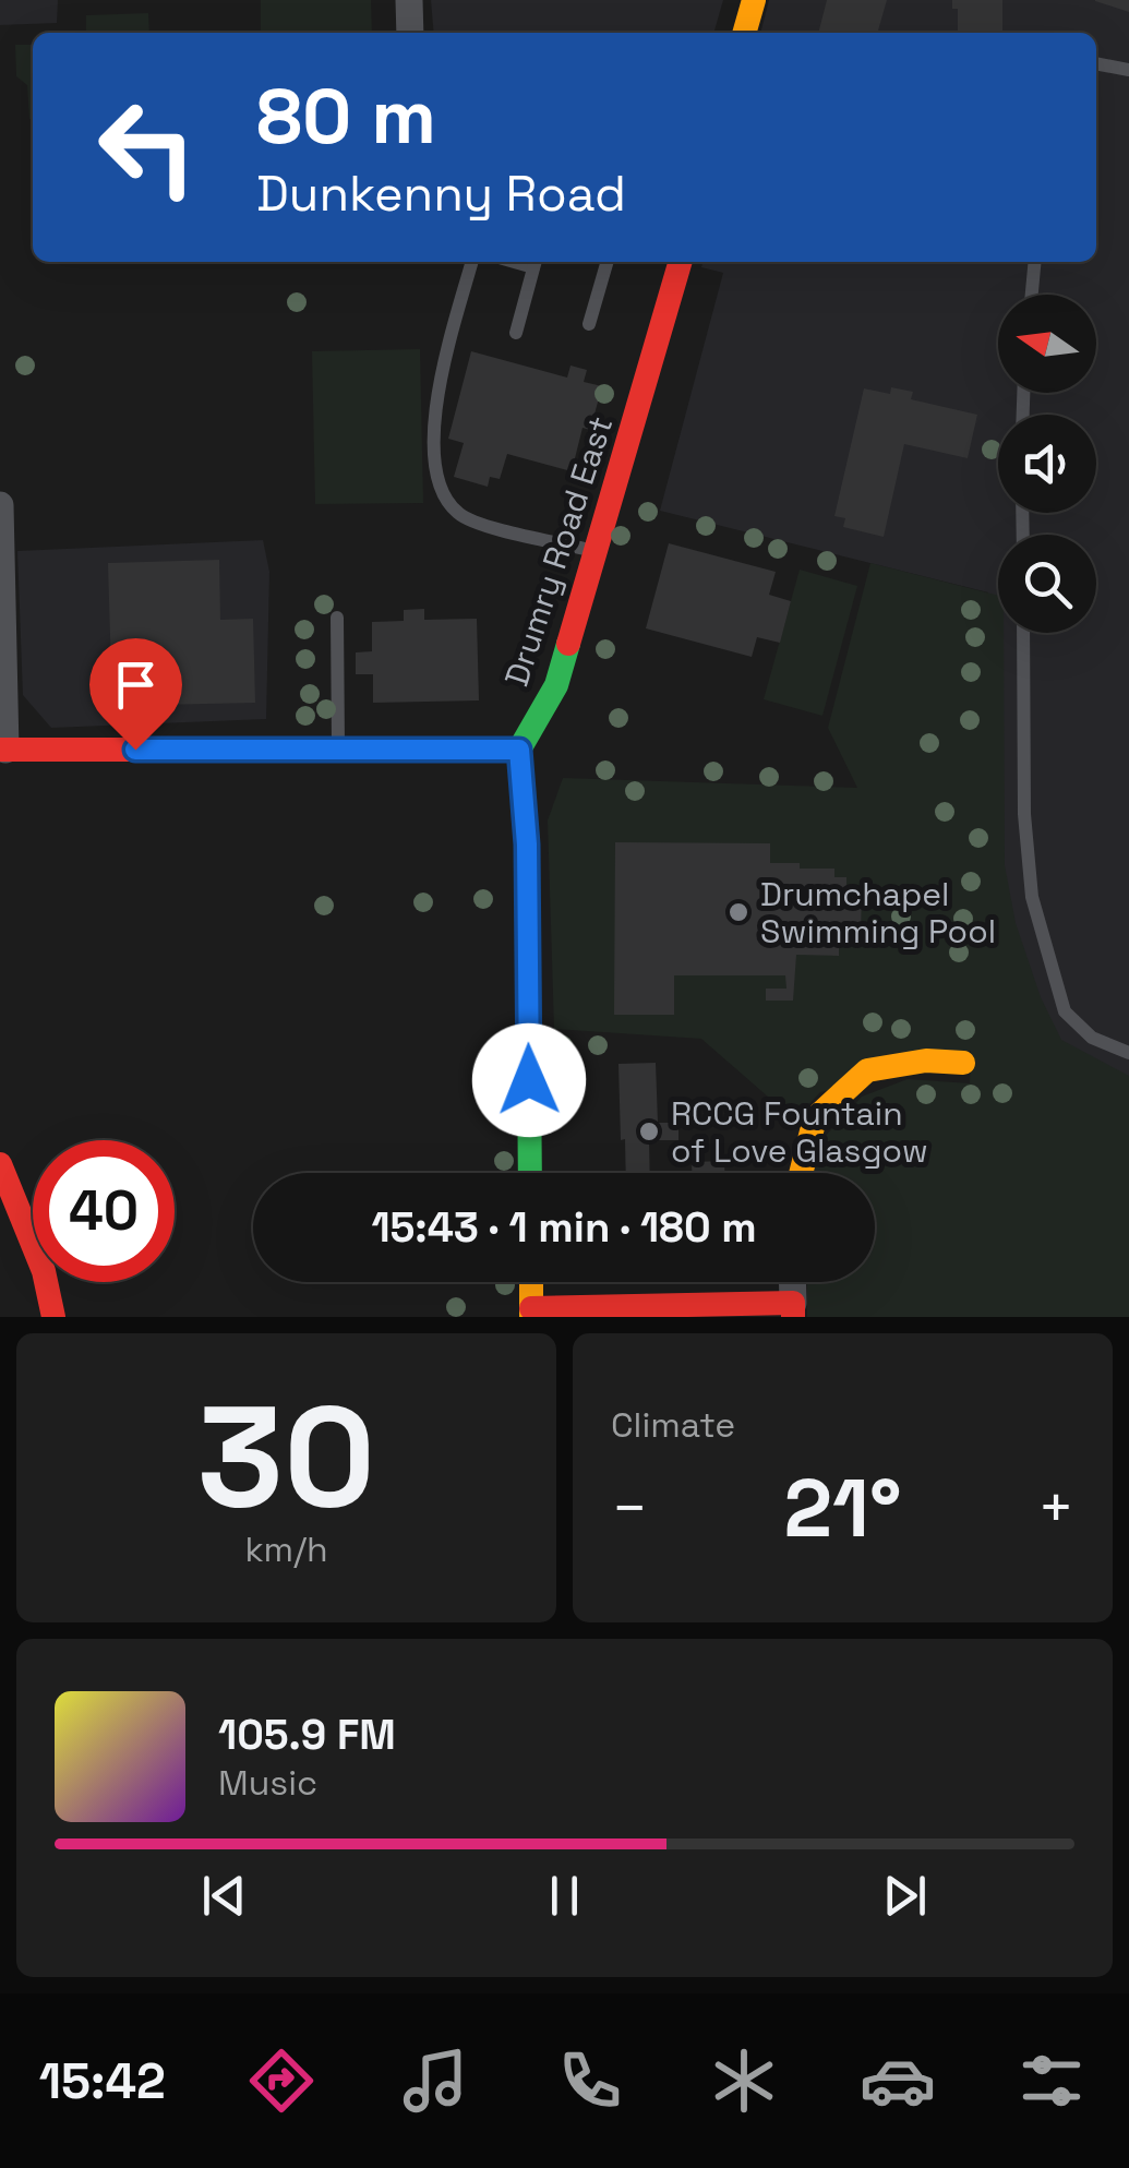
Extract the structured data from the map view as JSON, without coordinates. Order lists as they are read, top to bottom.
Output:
{
  "streets": {
    "street": ["Drumry Road East"]
  },
  "places": ["Drumchapel Swimming Pool", "RCCG Fountain of Love Glasgow"],
  "north": "left",
  "page": {
    "turn": ["80 m", "Dunkenny Road"],
    "limit": "40",
    "trip": "15:43 · 1 min · 180 m",
    "tile": [
      ["30", "km/h"],
      "Climate"
    ],
    "heat": ["−", "21°", "+"],
    "song": ["105.9 FM", "Music"],
    "tabs": "15:42"
  }
}
